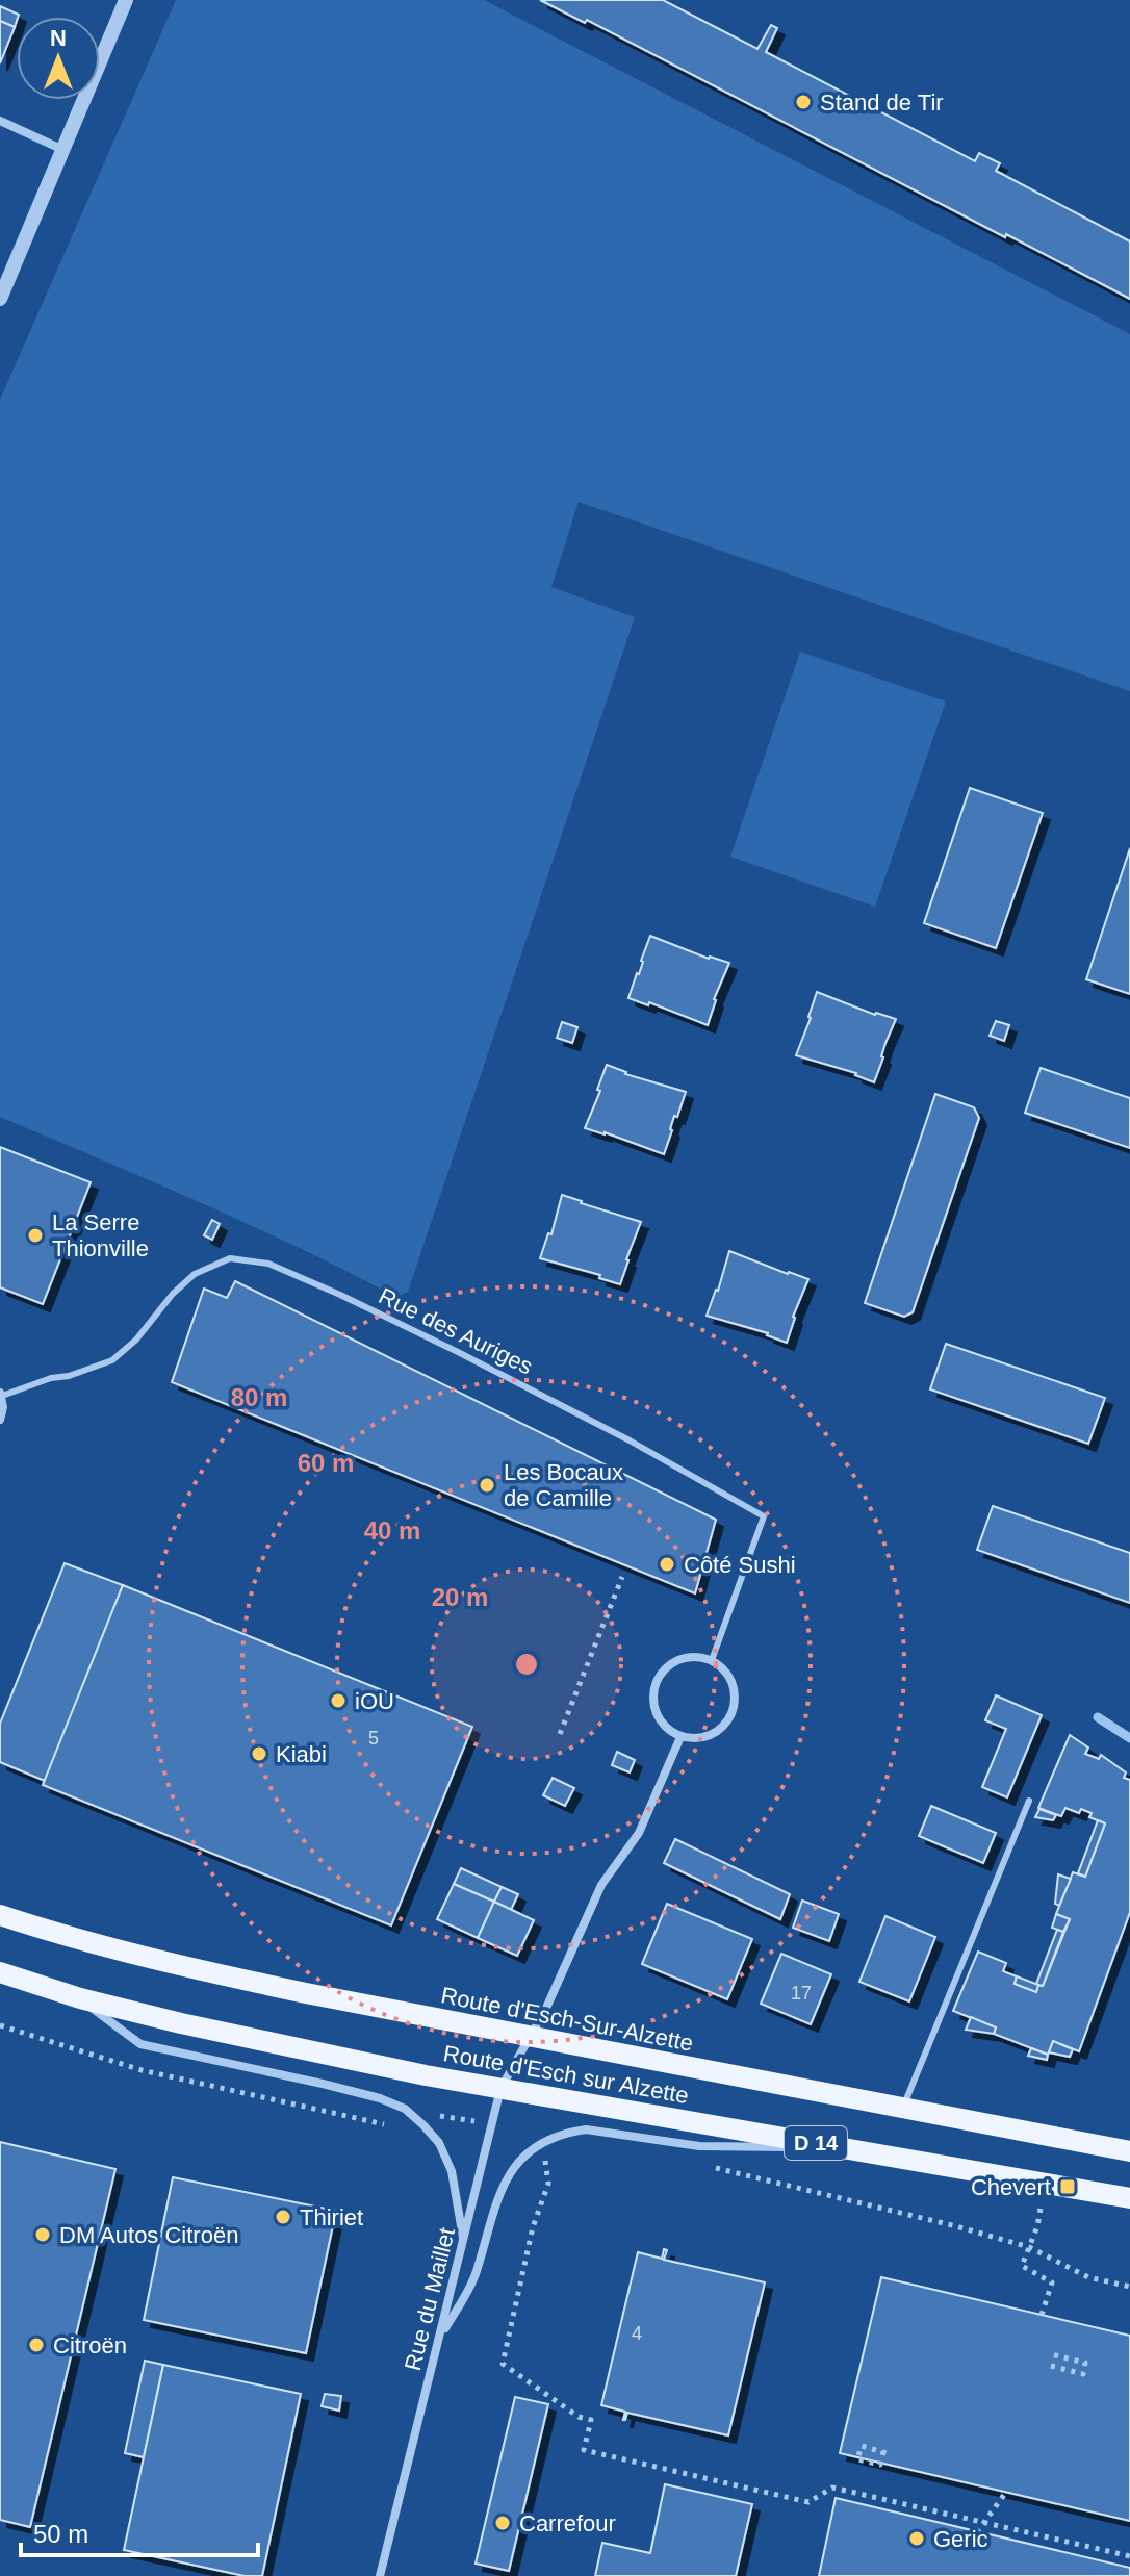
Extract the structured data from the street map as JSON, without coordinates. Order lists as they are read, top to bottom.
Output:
{
  "streets": {
    "main road": ["Route d'Esch-Sur-Alzette", "Route d'Esch sur Alzette", "D 14"],
    "street": ["Rue du Maillet"],
    "lane": ["Rue des Auriges"]
  },
  "crossings": [
    ["Route d'Esch-Sur-Alzette", "Rue du Maillet"],
    ["Route d'Esch sur Alzette", "Rue du Maillet"]
  ],
  "places": {
    "other": [
      "Stand de Tir",
      "La Serre Thionville",
      "Les Bocaux de Camille",
      "Côté Sushi",
      "iOU",
      "Kiabi",
      "Thiriet",
      "DM Autos Citroën",
      "Citroën",
      "Carrefour",
      "Geric"
    ],
    "transit": ["Chevert"]
  },
  "house_numbers": ["5", "17", "4"],
  "scale_bar": "50 m",
  "north": "top",
  "rings": [
    "80 m",
    "60 m",
    "40 m",
    "20 m"
  ]
}
